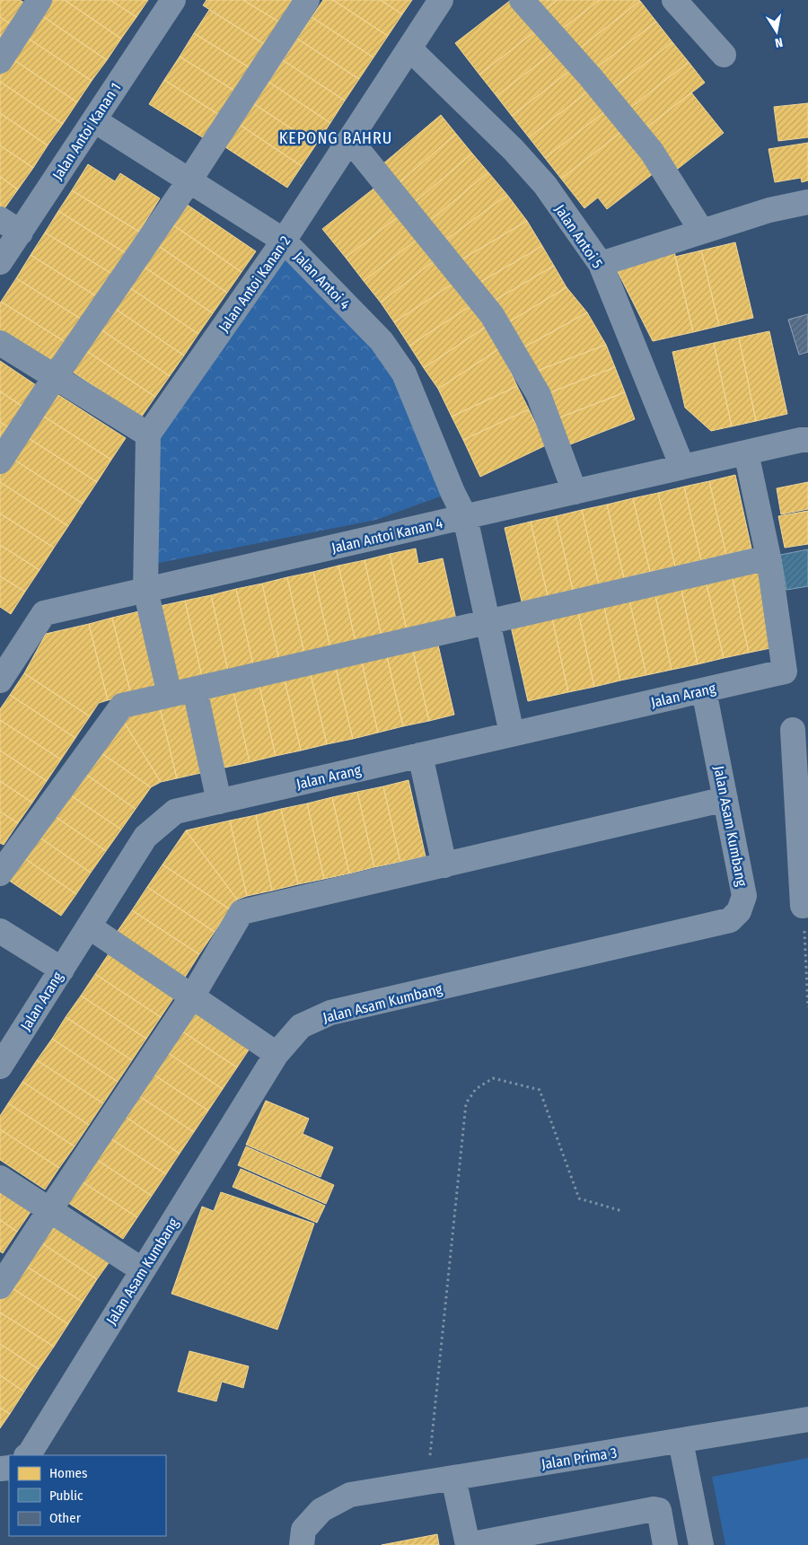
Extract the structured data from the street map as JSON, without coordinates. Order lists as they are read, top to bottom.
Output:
{
  "streets": {
    "street": [
      "Jalan Antoi Kanan 1",
      "Jalan Antoi 5",
      "Jalan Antoi 4",
      "Jalan Antoi Kanan 2",
      "Jalan Antoi Kanan 4",
      "Jalan Arang",
      "Jalan Asam Kumbang",
      "Jalan Prima 3"
    ]
  },
  "crossings": [
    ["Jalan Antoi Kanan 1", "Jalan Antoi 4"],
    ["Jalan Antoi 5", "Jalan Antoi Kanan 2"],
    ["Jalan Antoi 5", "Jalan Antoi Kanan 4"],
    ["Jalan Antoi 4", "Jalan Antoi Kanan 2"],
    ["Jalan Antoi 4", "Jalan Antoi Kanan 4"],
    ["Jalan Antoi 4", "Jalan Arang"],
    ["Jalan Arang", "Jalan Asam Kumbang"]
  ],
  "districts": ["KEPONG BAHRU"],
  "legend": ["Homes", "Public", "Other"],
  "north": "bottom"
}
